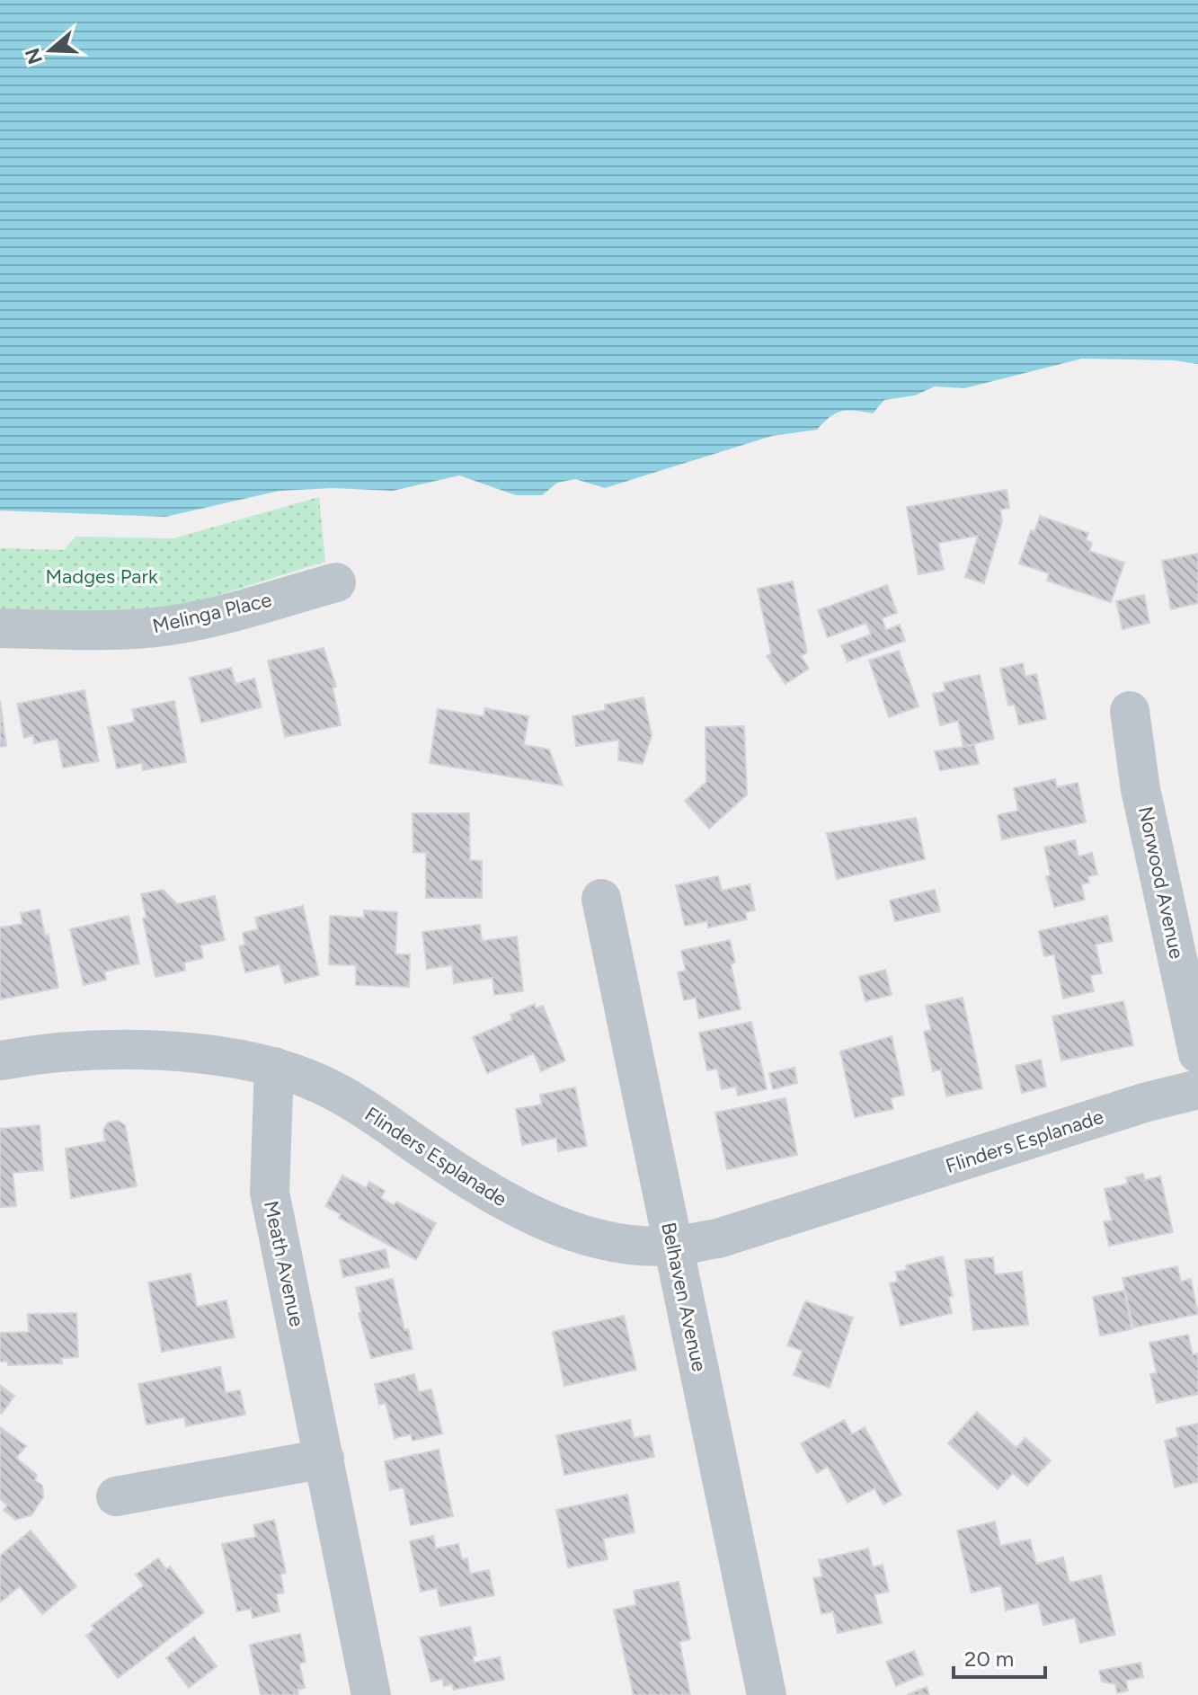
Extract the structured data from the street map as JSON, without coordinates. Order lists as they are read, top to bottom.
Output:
{
  "streets": {
    "street": [
      "Melinga Place",
      "Norwood Avenue",
      "Flinders Esplanade",
      "Meath Avenue",
      "Belhaven Avenue"
    ]
  },
  "crossings": [
    ["Flinders Esplanade", "Meath Avenue"],
    ["Flinders Esplanade", "Belhaven Avenue"]
  ],
  "parks": ["Madges Park"],
  "scale_bar": "20 m",
  "north": "left"
}
